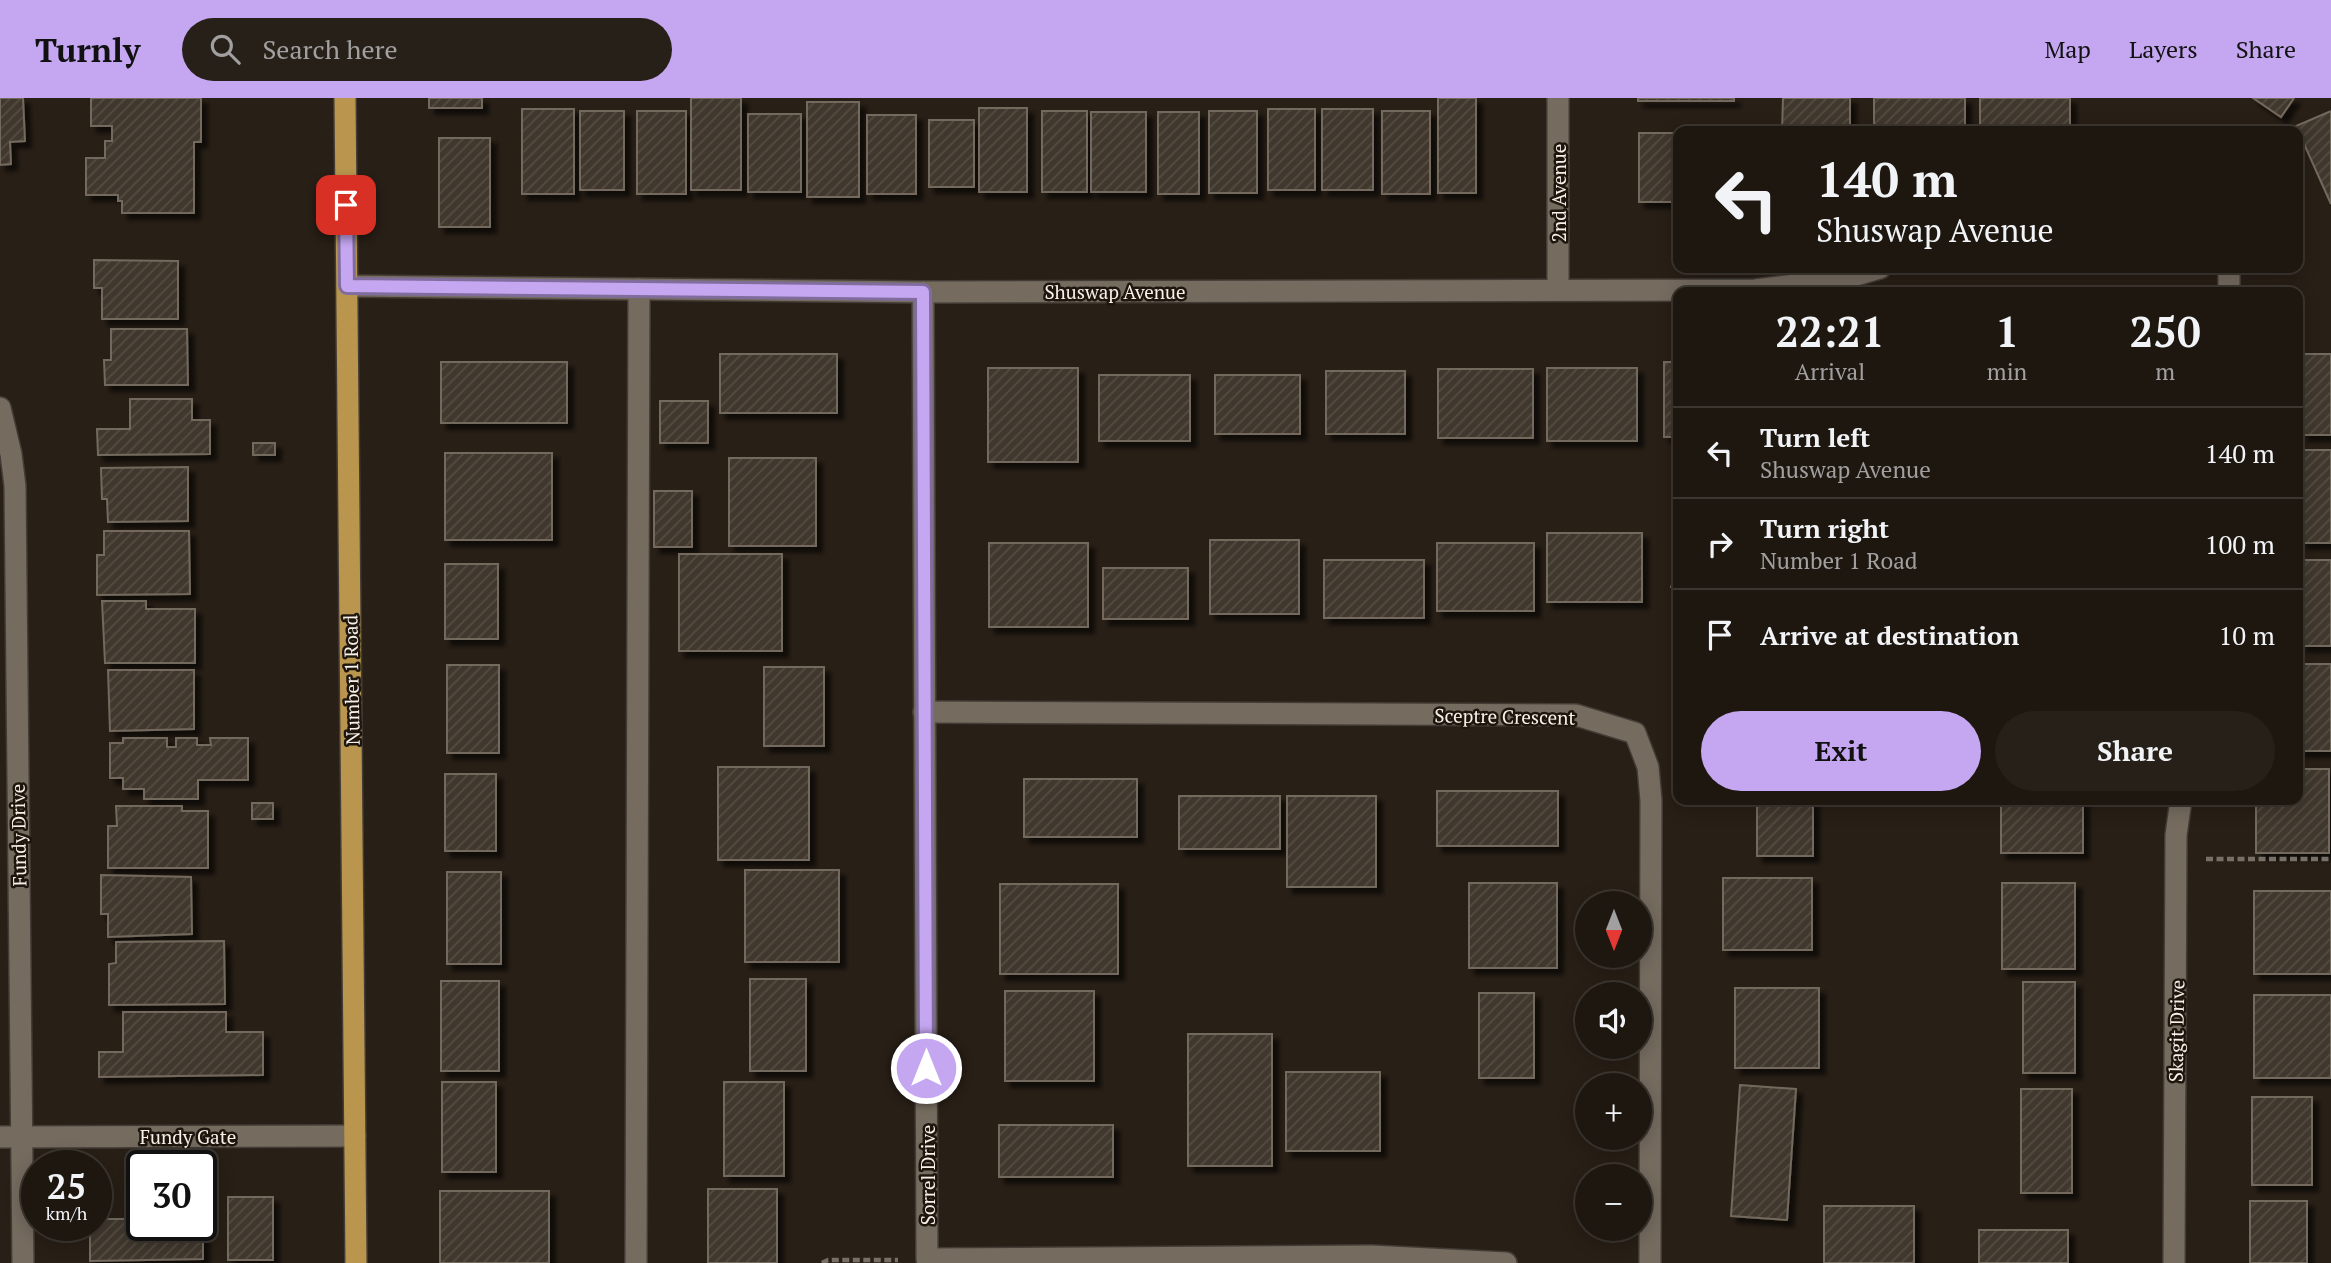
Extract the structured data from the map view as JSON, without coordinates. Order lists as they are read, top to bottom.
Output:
{
  "streets": {
    "main road": ["Number 1 Road"],
    "street": [
      "2nd Avenue",
      "Shuswap Avenue",
      "Sceptre Crescent",
      "Fundy Drive",
      "Skagit Drive",
      "Fundy Gate",
      "Sorrel Drive"
    ]
  },
  "crossings": [
    ["2nd Avenue", "Shuswap Avenue"],
    ["Shuswap Avenue", "Number 1 Road"],
    ["Shuswap Avenue", "Sorrel Drive"],
    ["Number 1 Road", "Fundy Gate"],
    ["Sceptre Crescent", "Sorrel Drive"],
    ["Fundy Drive", "Fundy Gate"]
  ],
  "north": "bottom",
  "page": {
    "header": "Turnly",
    "search": "Search here",
    "nav": ["Map", "Layers", "Share"],
    "turn": ["140 m", "Shuswap Avenue"],
    "eta": [
      "22:21",
      "Arrival",
      "1",
      "min",
      "250",
      "m"
    ],
    "list": [
      {
        "name": "Turn left",
        "note": "Shuswap Avenue",
        "value": "140 m"
      },
      {
        "name": "Turn right",
        "note": "Number 1 Road",
        "value": "100 m"
      },
      {
        "name": "Arrive at destination",
        "value": "10 m"
      }
    ],
    "buttons": ["Exit", "Share"],
    "map_buttons": ["+", "−"],
    "speed": "25 km/h",
    "limit": "30"
  }
}
